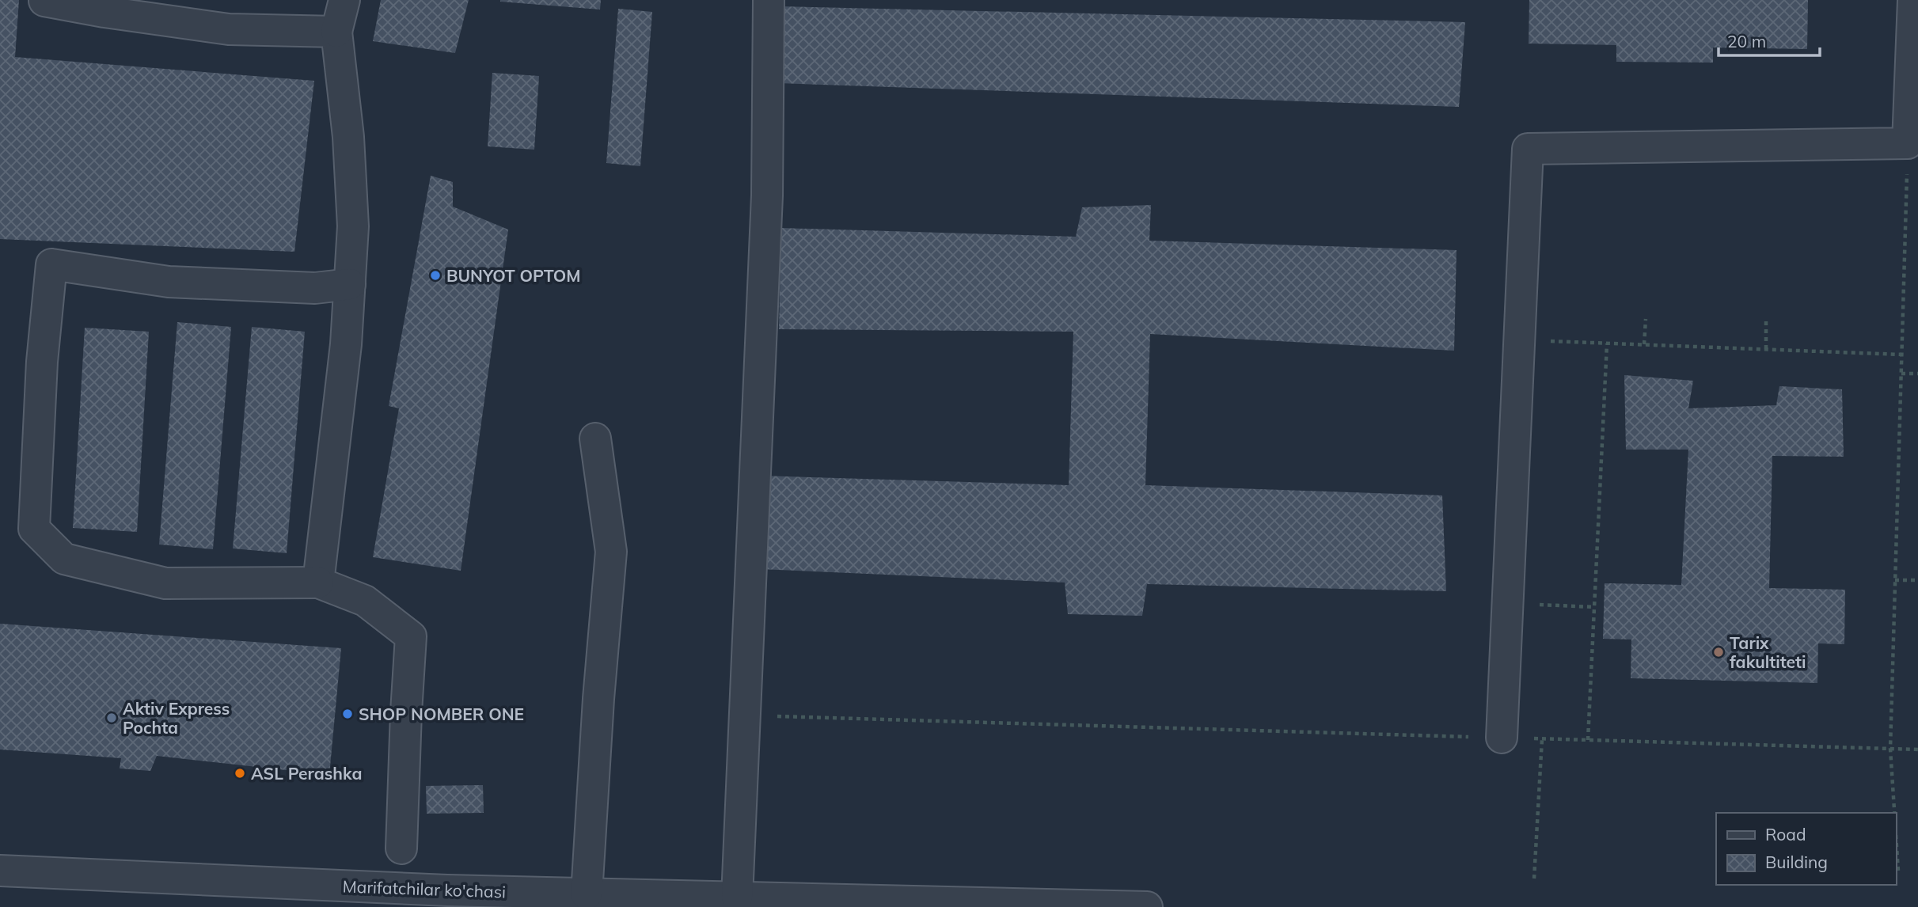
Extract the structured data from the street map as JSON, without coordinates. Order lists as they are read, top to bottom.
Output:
{
  "streets": {
    "street": ["Marifatchilar ko'chasi"]
  },
  "places": [
    "BUNYOT OPTOM",
    "Tarix fakultiteti",
    "SHOP NOMBER ONE",
    "Aktiv Express Pochta",
    "ASL Perashka"
  ],
  "legend": ["Road", "Building"],
  "scale_bar": "20 m"
}
